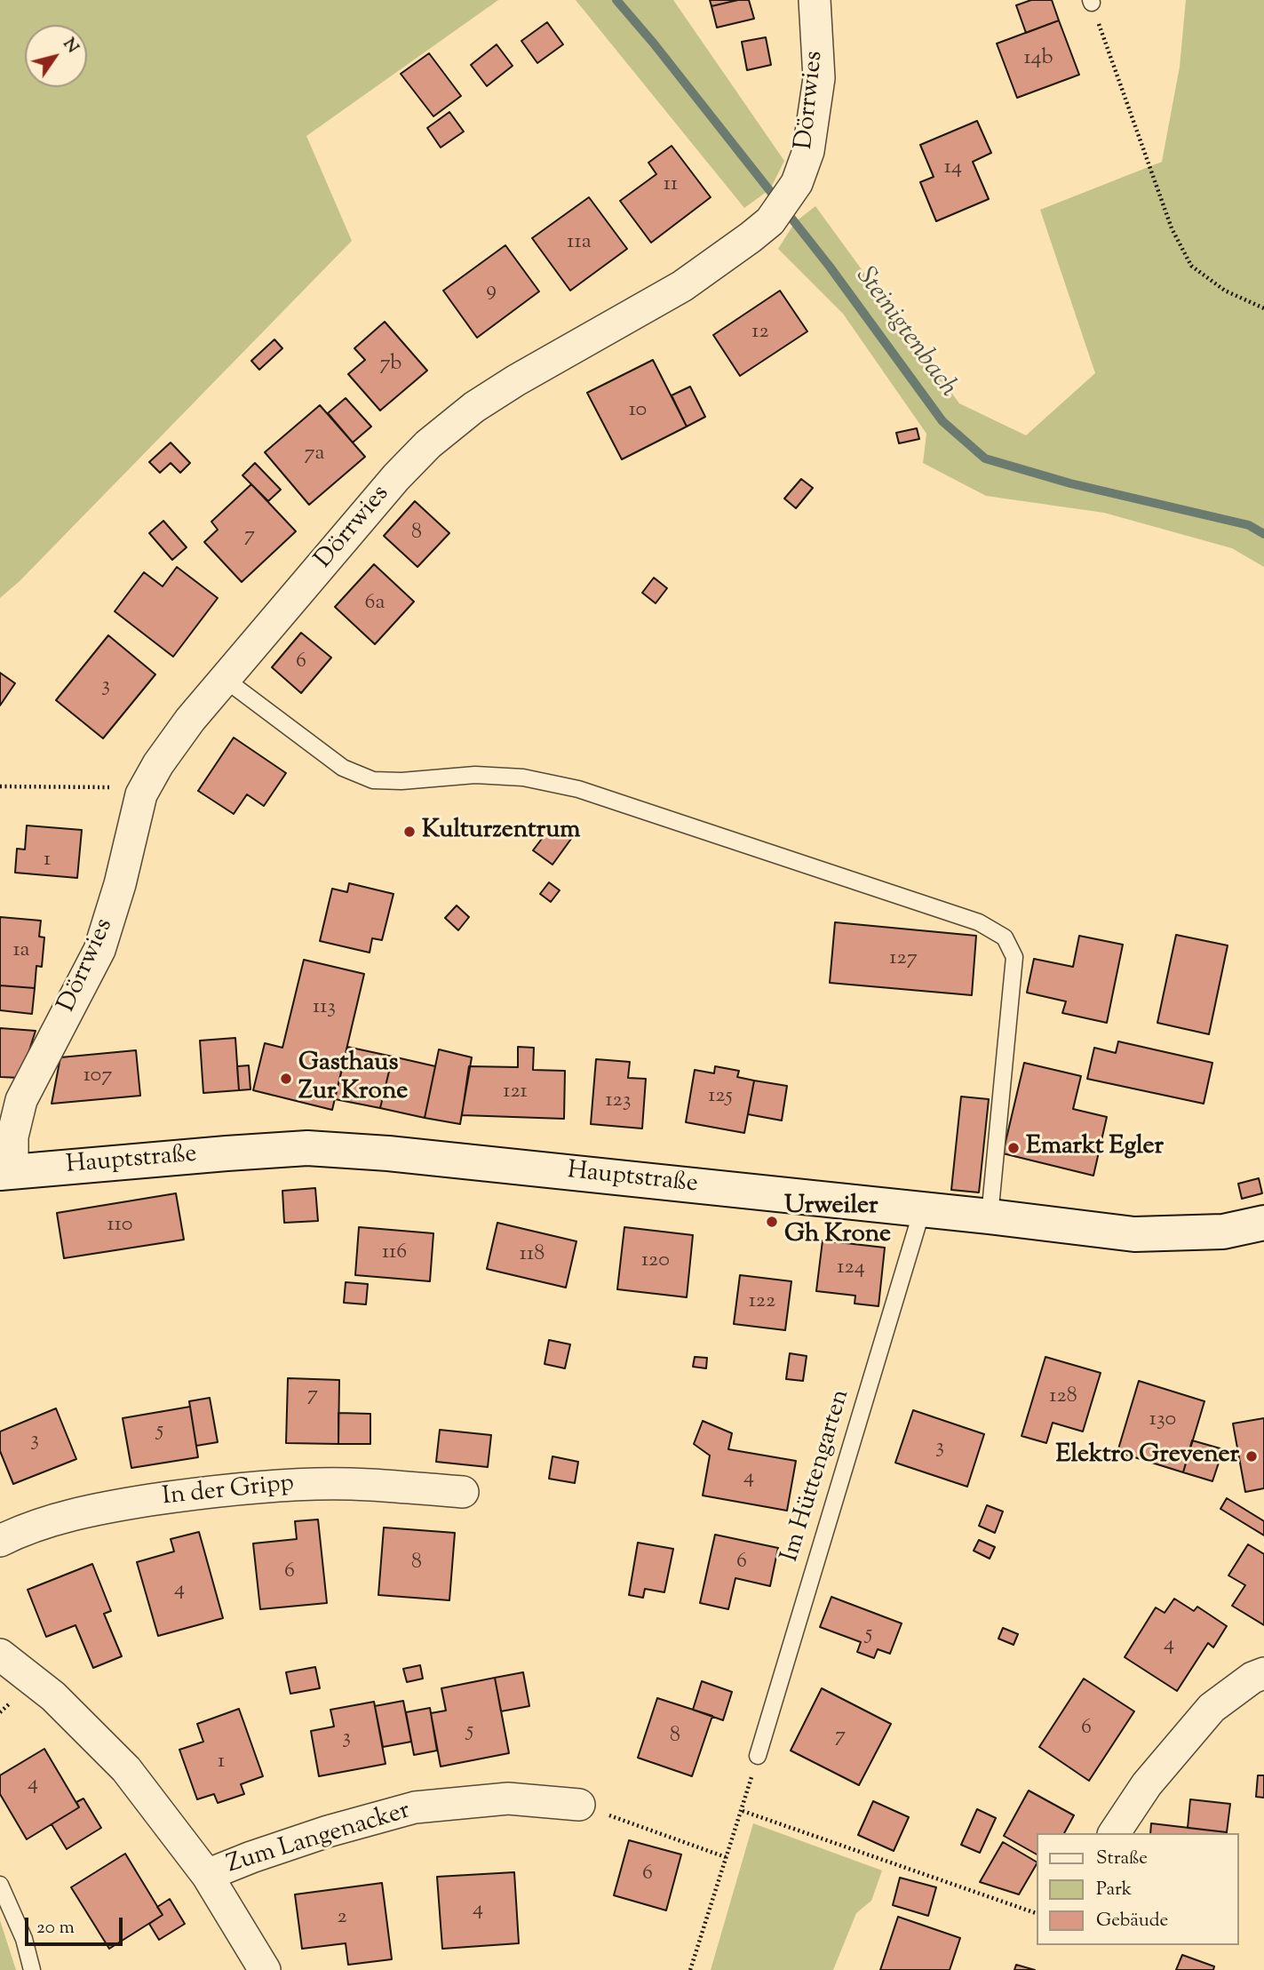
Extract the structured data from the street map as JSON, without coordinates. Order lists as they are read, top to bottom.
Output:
{
  "streets": {
    "main road": ["Hauptstraße"],
    "street": ["Dörrwies", "In der Gripp", "Zum Langenacker"],
    "lane": ["Im Hüttengarten"]
  },
  "crossings": [
    ["Dörrwies", "Hauptstraße"],
    ["Hauptstraße", "Im Hüttengarten"]
  ],
  "water": ["Steinigtenbach"],
  "places": [
    "Kulturzentrum",
    "Gasthaus Zur Krone",
    "Emarkt Egler",
    "Urweiler Gh Krone",
    "Elektro Grevener"
  ],
  "house_numbers": [
    "14b",
    "14",
    "11",
    "11a",
    "9",
    "12",
    "7b",
    "10",
    "7a",
    "8",
    "7",
    "6a",
    "6",
    "3",
    "1",
    "1a",
    "127",
    "113",
    "107",
    "121",
    "125",
    "123",
    "110",
    "116",
    "118",
    "120",
    "124",
    "122",
    "7",
    "128",
    "130",
    "5",
    "3",
    "3",
    "4",
    "6",
    "8",
    "6",
    "4",
    "5",
    "4",
    "6",
    "5",
    "8",
    "7",
    "3",
    "1",
    "4",
    "6",
    "4",
    "2"
  ],
  "legend": ["Straße", "Park", "Gebäude"],
  "scale_bar": "20 m",
  "north": "top right"
}
